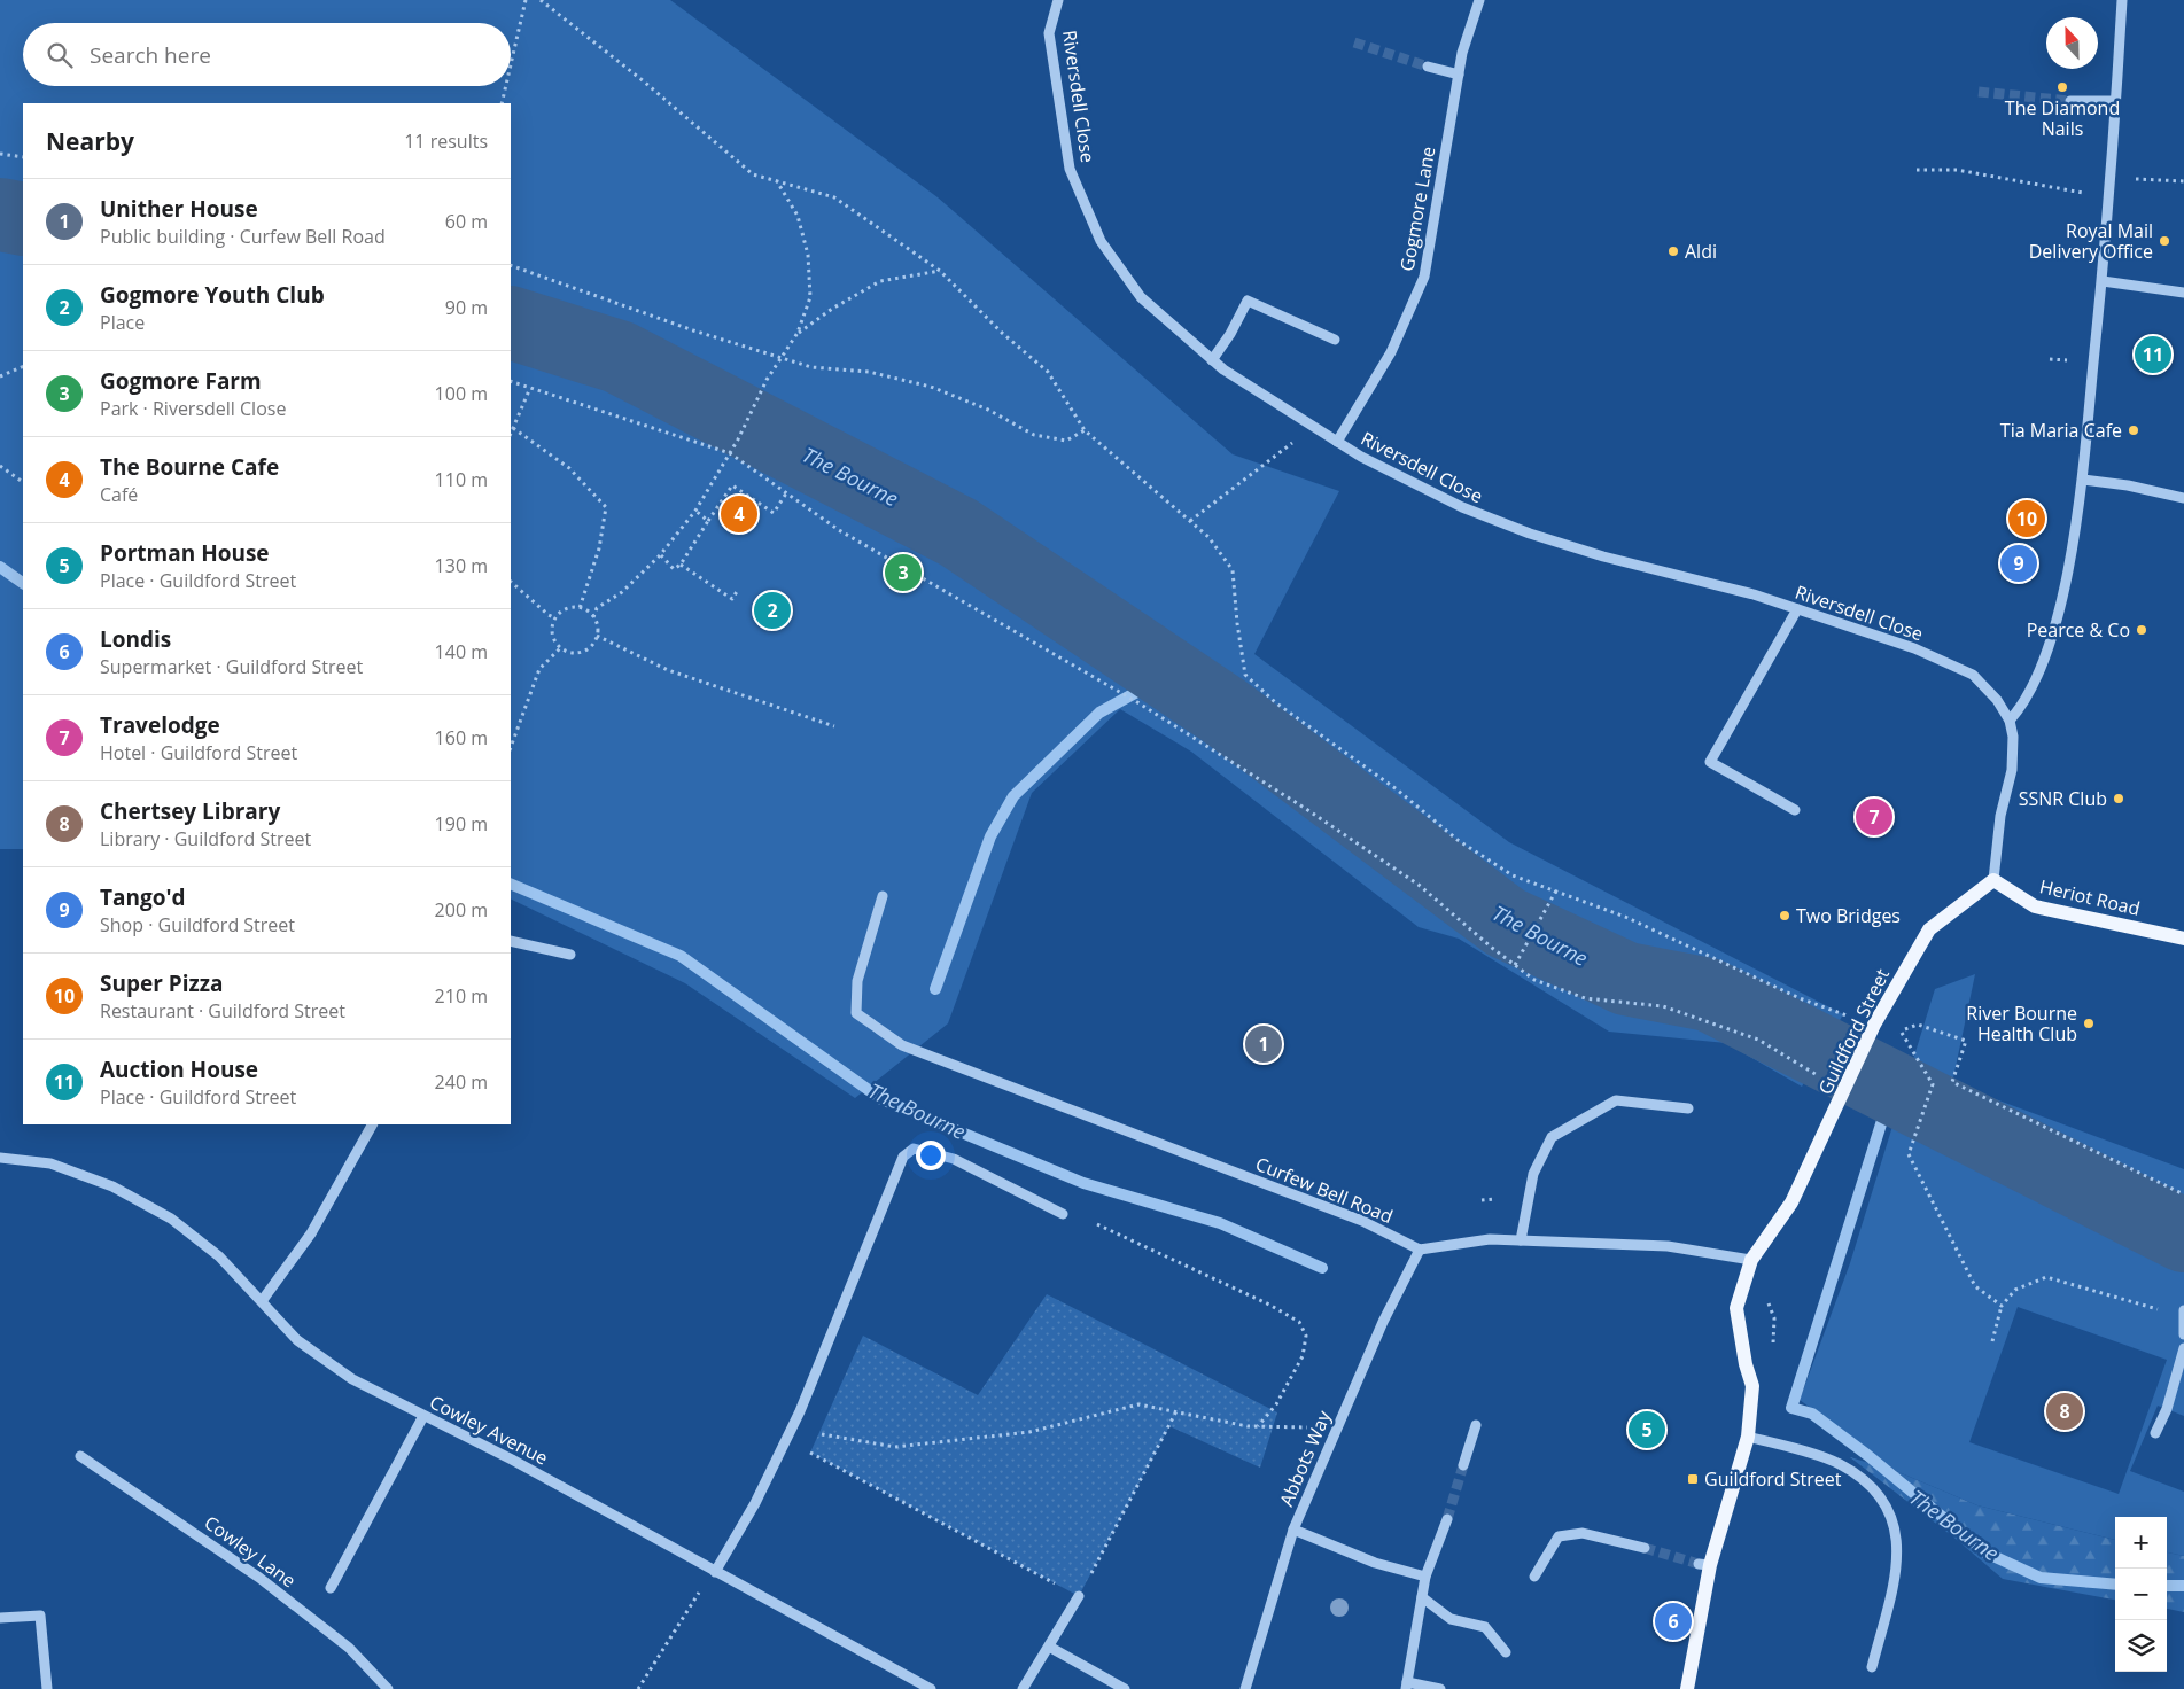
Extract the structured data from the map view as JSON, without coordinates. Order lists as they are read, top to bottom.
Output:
{
  "streets": {
    "main road": ["Heriot Road", "Guildford Street"],
    "street": [
      "Riversdell Close",
      "Gogmore Lane",
      "Curfew Bell Road",
      "Cowley Avenue",
      "Abbots Way",
      "Cowley Lane"
    ]
  },
  "crossings": [
    ["Riversdell Close", "Gogmore Lane"],
    ["Heriot Road", "Guildford Street"],
    ["Curfew Bell Road", "Abbots Way"]
  ],
  "water": ["The Bourne"],
  "places": {
    "other": [
      "The Diamond Nails",
      "Royal Mail Delivery Office",
      "Aldi",
      "Tia Maria Cafe",
      "Pearce & Co",
      "SSNR Club",
      "Two Bridges",
      "River Bourne Health Club"
    ],
    "transit": ["Guildford Street"]
  },
  "north": "top",
  "page": {
    "search": "Search here",
    "heading": ["Nearby", "11 results"],
    "list": [
      {
        "mark": "1",
        "name": "Unither House",
        "note": "Public building · Curfew Bell Road",
        "value": "60 m"
      },
      {
        "mark": "2",
        "name": "Gogmore Youth Club",
        "note": "Place",
        "value": "90 m"
      },
      {
        "mark": "3",
        "name": "Gogmore Farm",
        "note": "Park · Riversdell Close",
        "value": "100 m"
      },
      {
        "mark": "4",
        "name": "The Bourne Cafe",
        "note": "Café",
        "value": "110 m"
      },
      {
        "mark": "5",
        "name": "Portman House",
        "note": "Place · Guildford Street",
        "value": "130 m"
      },
      {
        "mark": "6",
        "name": "Londis",
        "note": "Supermarket · Guildford Street",
        "value": "140 m"
      },
      {
        "mark": "7",
        "name": "Travelodge",
        "note": "Hotel · Guildford Street",
        "value": "160 m"
      },
      {
        "mark": "8",
        "name": "Chertsey Library",
        "note": "Library · Guildford Street",
        "value": "190 m"
      },
      {
        "mark": "9",
        "name": "Tango'd",
        "note": "Shop · Guildford Street",
        "value": "200 m"
      },
      {
        "mark": "10",
        "name": "Super Pizza",
        "note": "Restaurant · Guildford Street",
        "value": "210 m"
      },
      {
        "mark": "11",
        "name": "Auction House",
        "note": "Place · Guildford Street",
        "value": "240 m"
      }
    ],
    "pins": [
      "11",
      "4",
      "10",
      "9",
      "3",
      "2",
      "7",
      "1",
      "8",
      "5",
      "6"
    ],
    "map_buttons": ["+", "−"]
  }
}
